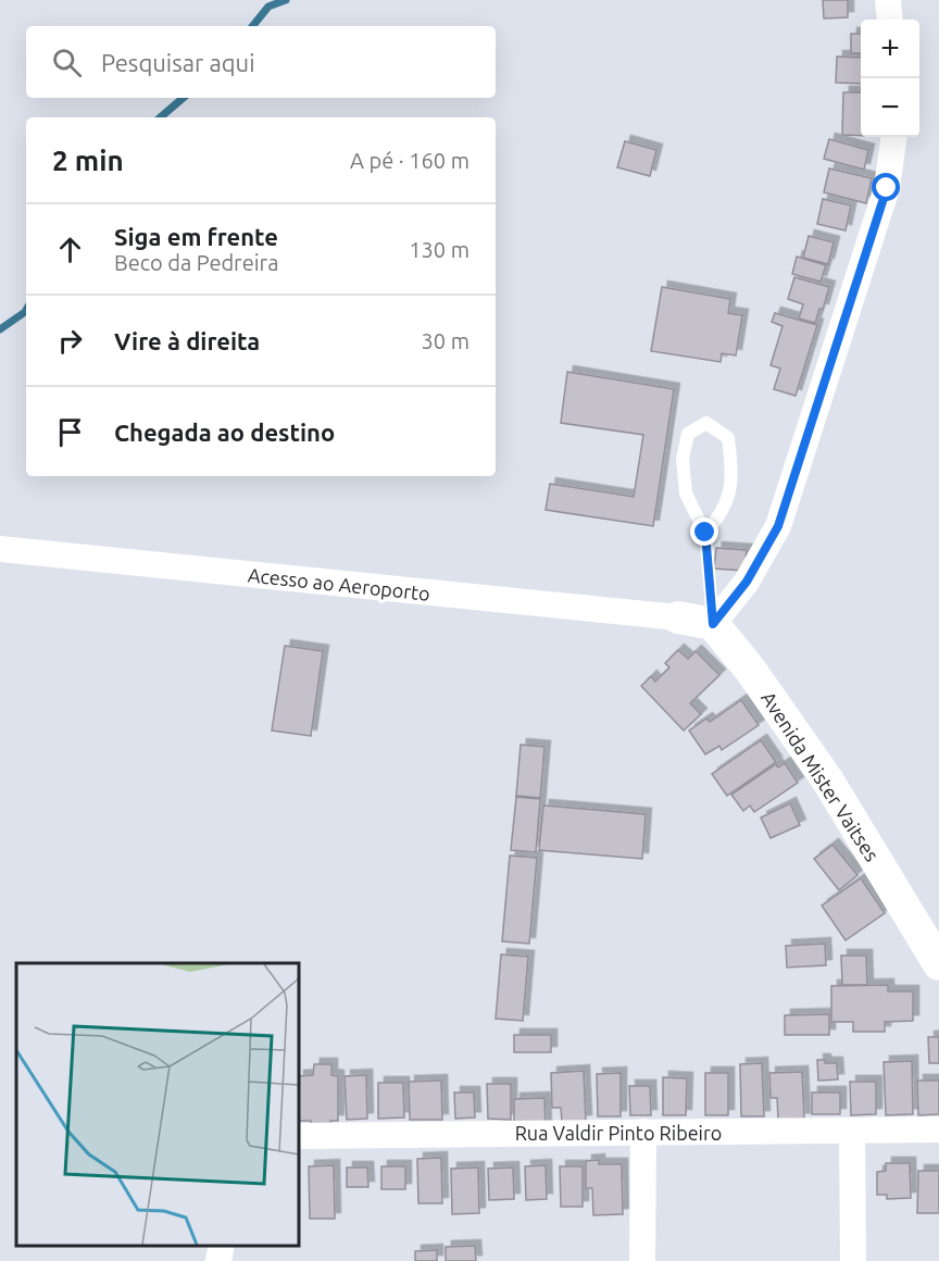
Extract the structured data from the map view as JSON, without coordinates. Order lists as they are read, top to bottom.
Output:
{
  "streets": {
    "street": ["Acesso ao Aeroporto", "Avenida Mister Vaitses", "Rua Valdir Pinto Ribeiro"]
  },
  "page": {
    "map_buttons": ["+", "−"],
    "search": "Pesquisar aqui",
    "heading": ["2 min", "A pé · 160 m"],
    "list": [
      ["Siga em frente", "Beco da Pedreira", "130 m"],
      ["Vire à direita", "30 m"],
      "Chegada ao destino"
    ]
  }
}
